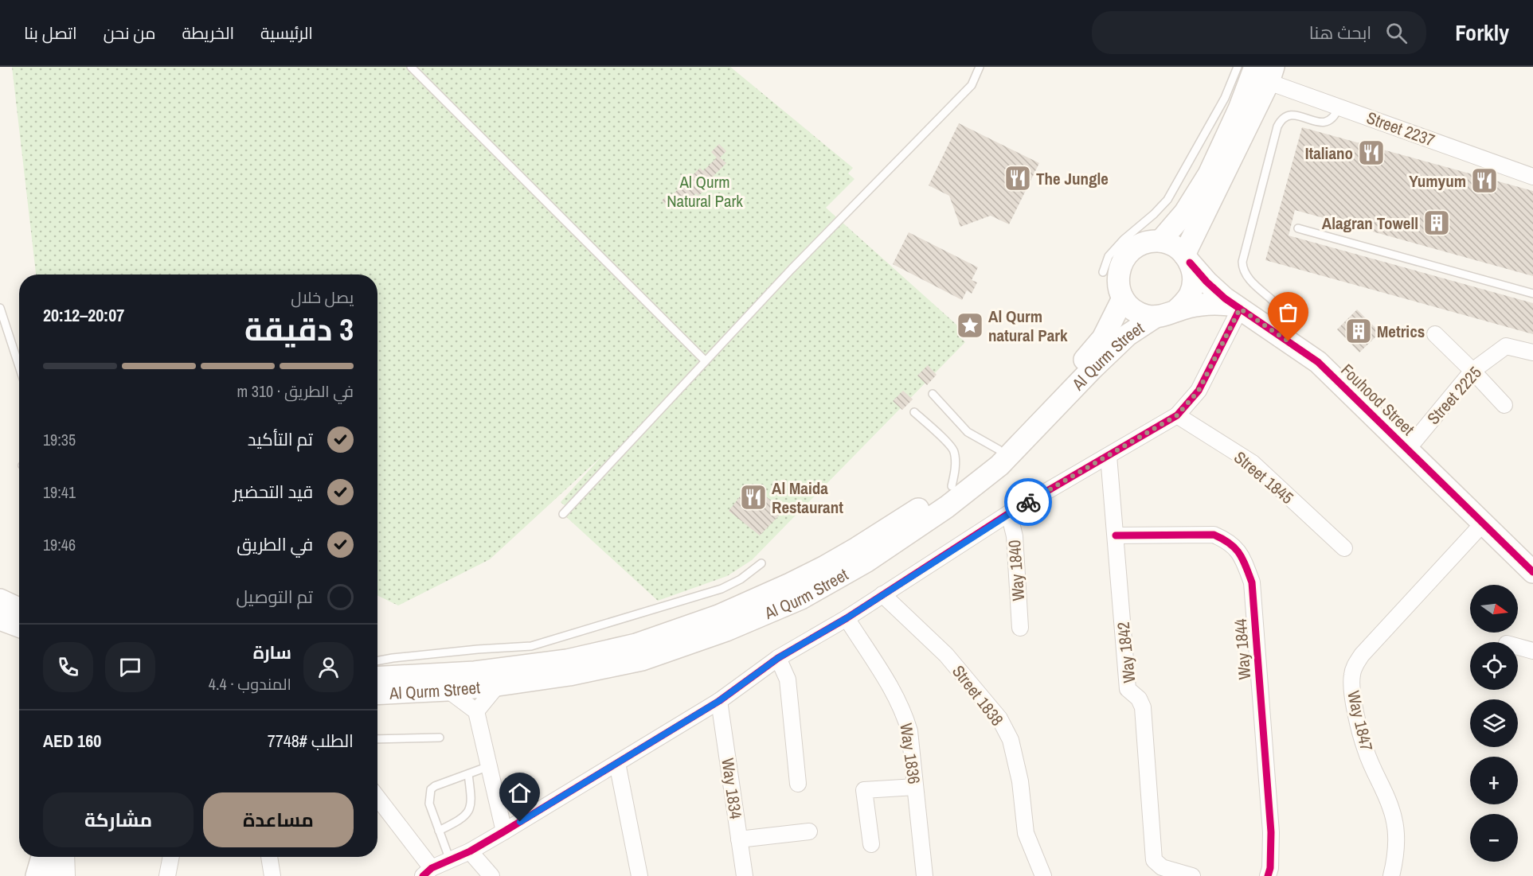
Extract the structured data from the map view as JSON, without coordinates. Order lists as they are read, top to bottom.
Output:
{
  "streets": {
    "main road": ["Al Qurm Street", "Fouhood Street"],
    "street": [
      "Street 2237",
      "Street 2225",
      "Street 1845",
      "Way 1840",
      "Way 1844",
      "Way 1842",
      "Street 1838",
      "Way 1847",
      "Way 1836",
      "Way 1834"
    ]
  },
  "crossings": [
    ["Al Qurm Street", "Fouhood Street"],
    ["Street 2225", "Fouhood Street"],
    ["Fouhood Street", "Way 1847"],
    ["Way 1844", "Way 1842"]
  ],
  "parks": ["Al Qurm Natural Park"],
  "places": {
    "restaurant": [
      "Italiano",
      "The Jungle",
      "Yumyum",
      "Al Maida Restaurant"
    ],
    "building": ["Alagran Towell", "Metrics"],
    "place": ["Al Qurm natural Park"]
  },
  "north": "right",
  "page": {
    "header": "Forkly",
    "search": "ابحث هنا",
    "nav": [
      "الرئيسية",
      "الخريطة",
      "من نحن",
      "اتصل بنا"
    ],
    "heading": ["3 دقيقة", "يصل خلال", "20:07–20:12"],
    "panel": [
      "سارة",
      "المندوب · 4.4",
      "الطلب #7748",
      "AED 160"
    ],
    "bar": "في الطريق · 310 m",
    "list": [
      ["تم التأكيد", "19:35"],
      ["قيد التحضير", "19:41"],
      ["في الطريق", "19:46"],
      "تم التوصيل"
    ],
    "map_buttons": ["+", "−"],
    "buttons": ["مساعدة", "مشاركة"]
  }
}
